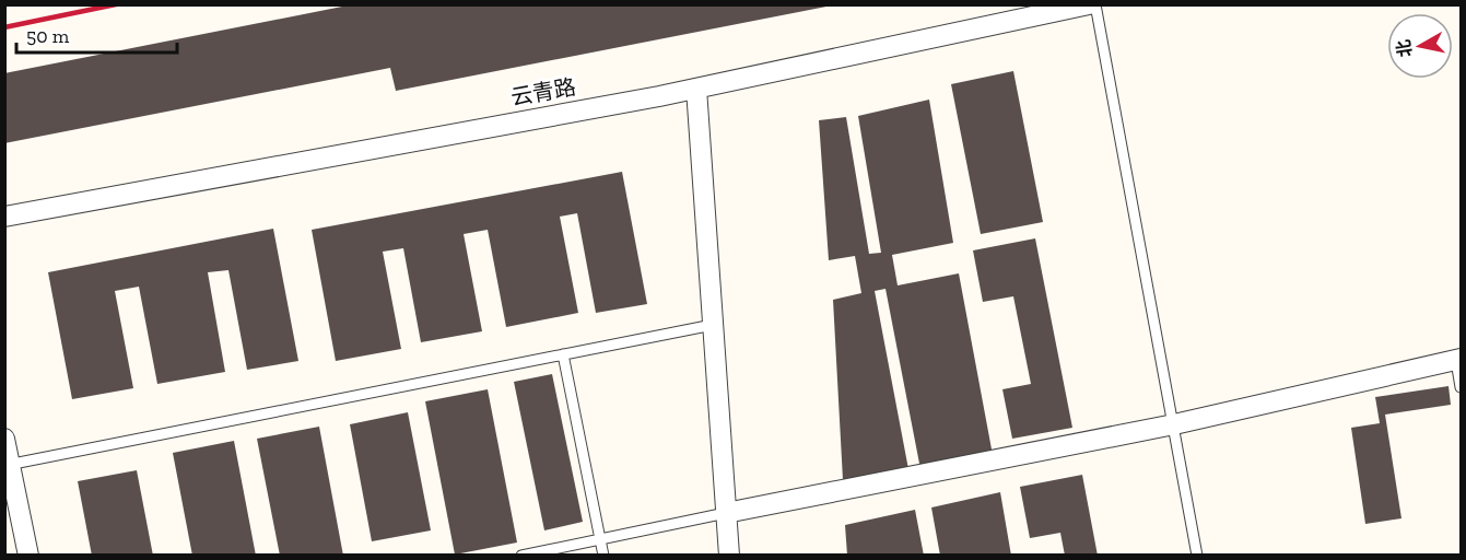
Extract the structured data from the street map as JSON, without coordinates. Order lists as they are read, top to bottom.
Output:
{
  "streets": {
    "street": ["云青路"]
  },
  "scale_bar": "50 m",
  "north": "left"
}
